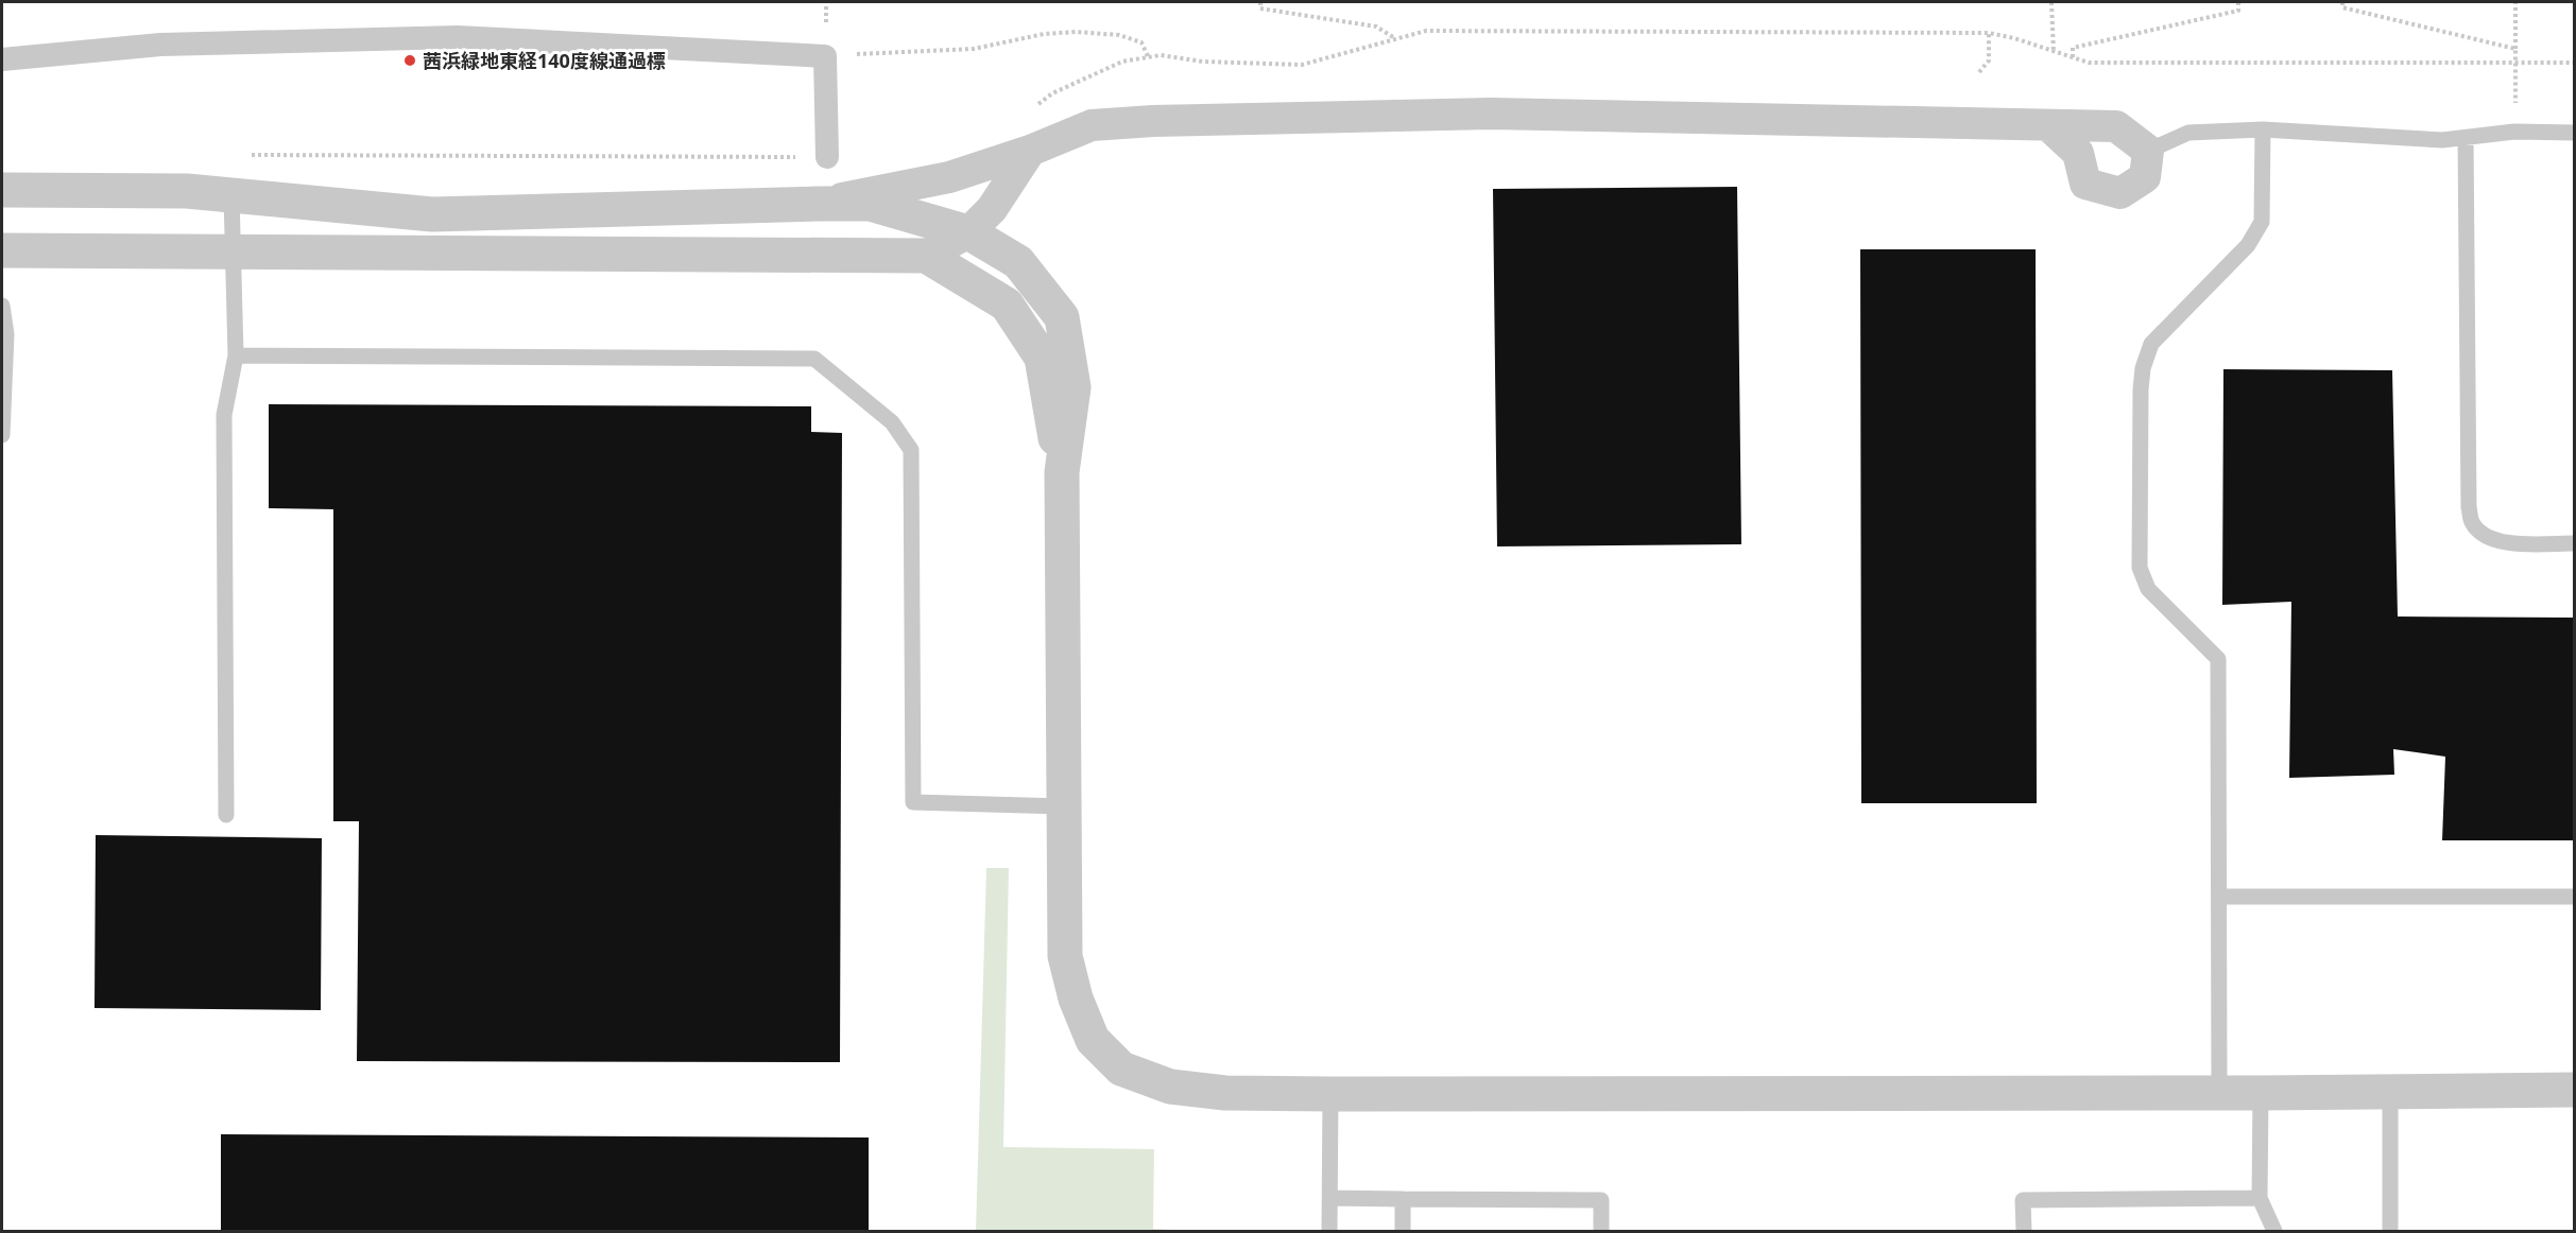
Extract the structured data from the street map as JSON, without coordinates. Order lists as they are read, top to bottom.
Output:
{
  "places": ["茜浜緑地東経140度線通過標"]
}
